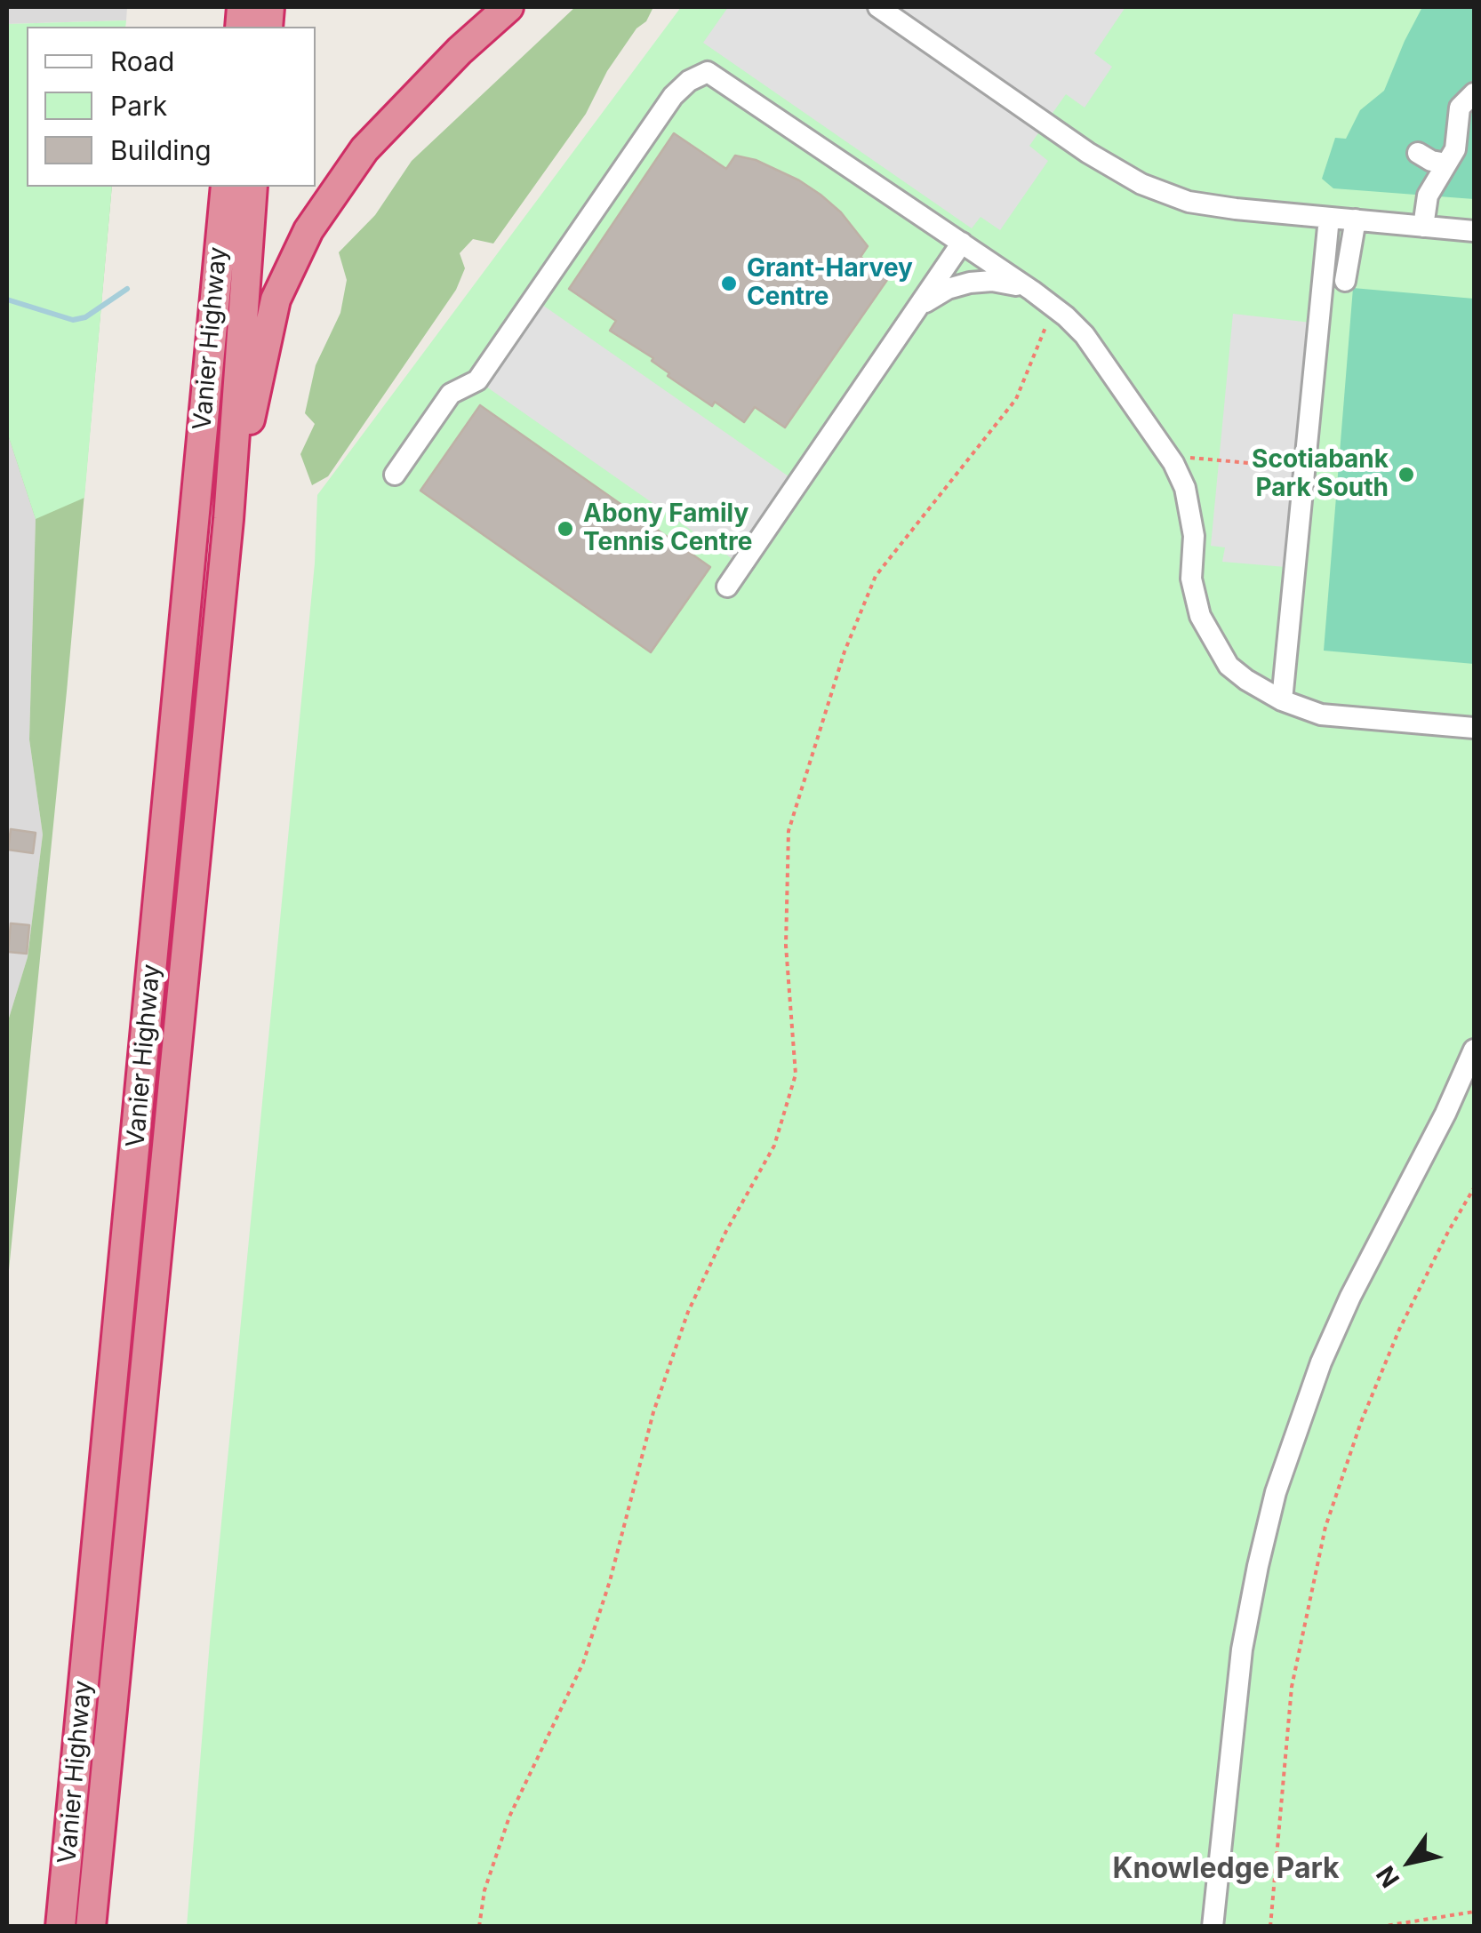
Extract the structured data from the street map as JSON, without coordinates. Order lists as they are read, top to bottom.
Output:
{
  "streets": {
    "highway": ["Vanier Highway"]
  },
  "districts": ["Knowledge Park"],
  "places": ["Grant-Harvey Centre", "Scotiabank Park South", "Abony Family Tennis Centre"],
  "legend": ["Road", "Park", "Building"],
  "north": "bottom left"
}
